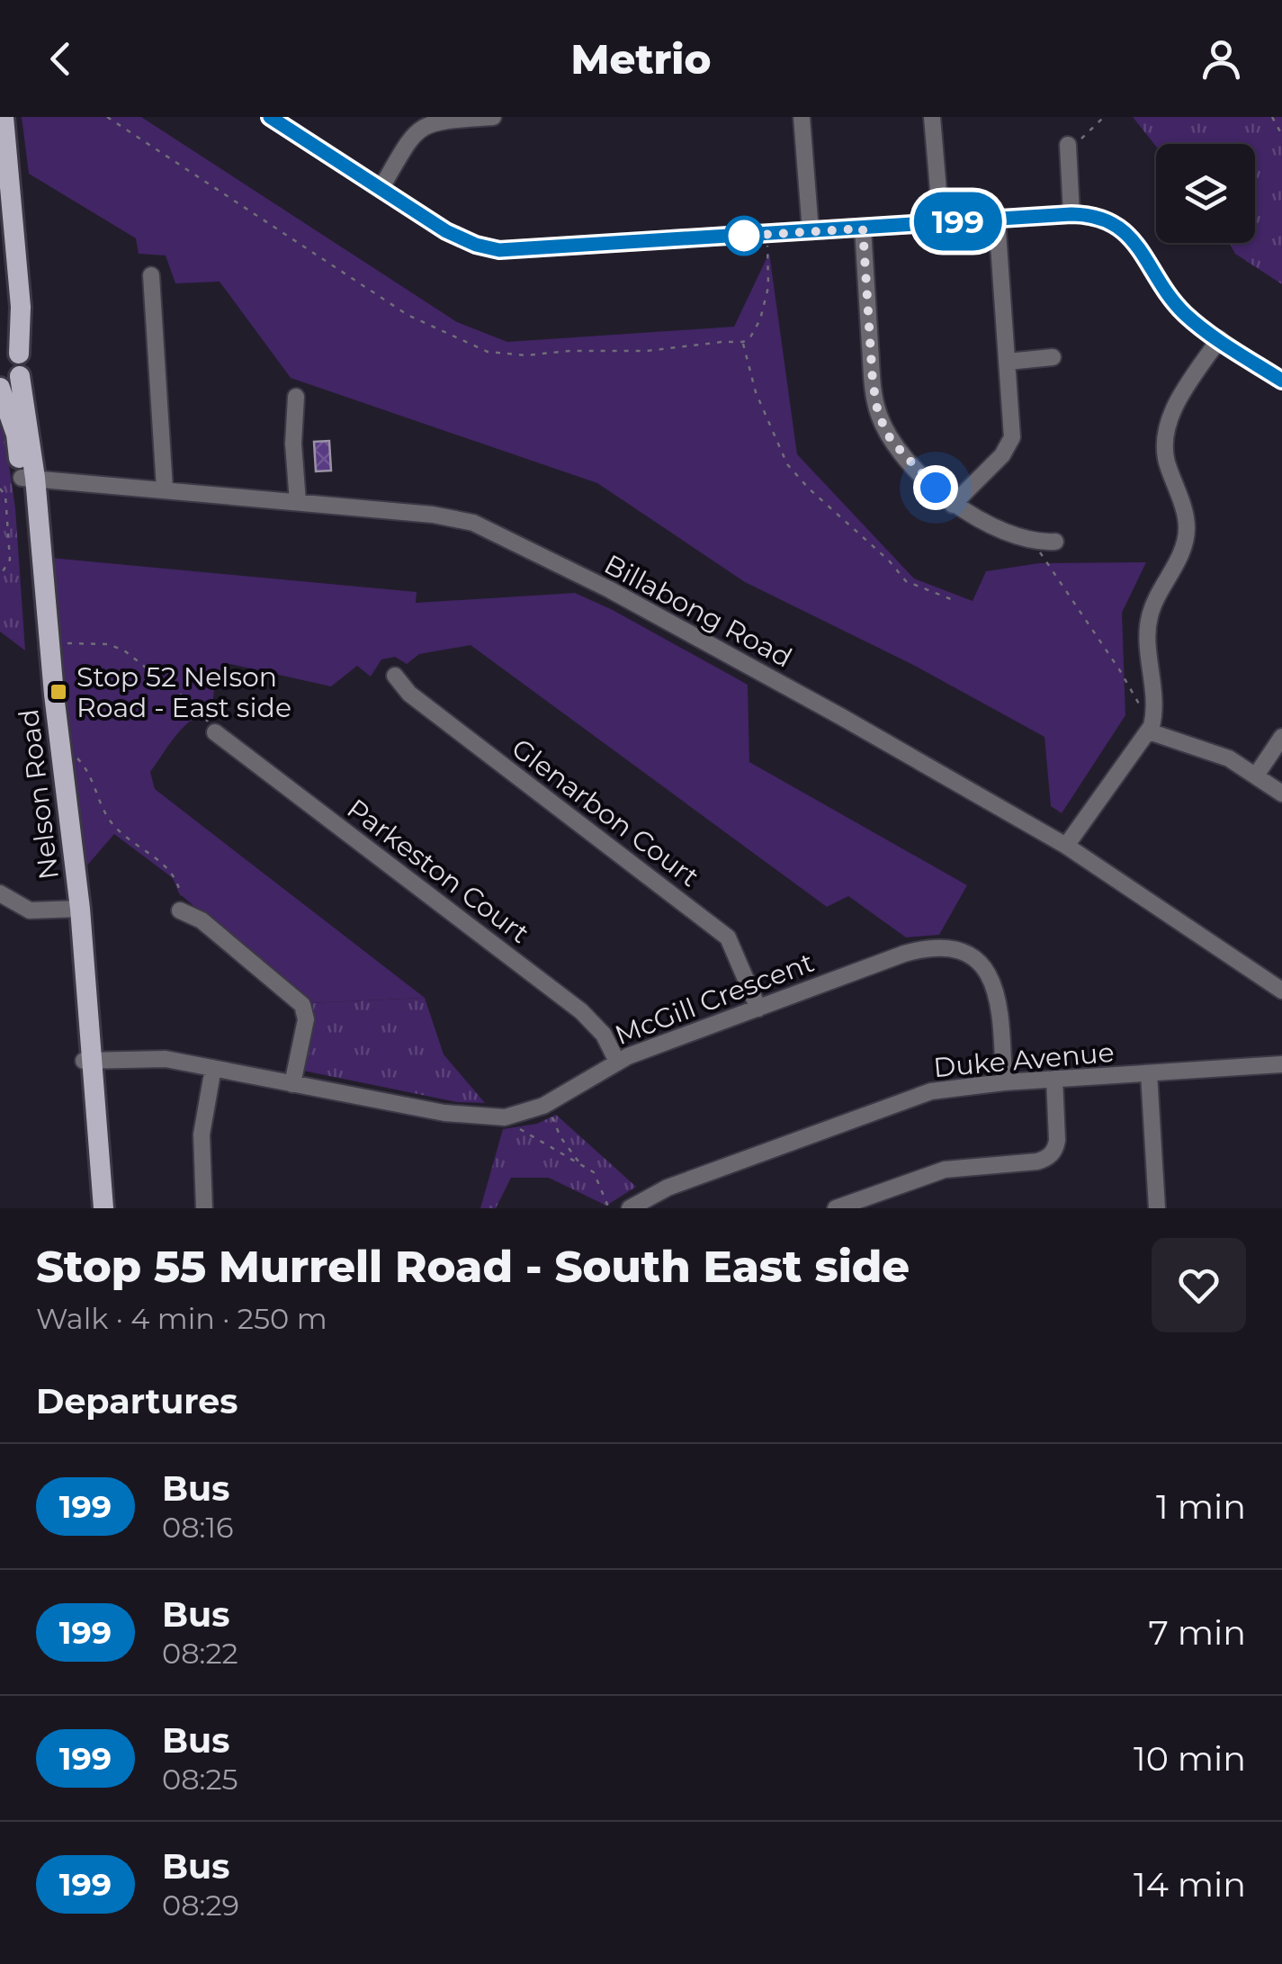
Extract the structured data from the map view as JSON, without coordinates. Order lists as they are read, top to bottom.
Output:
{
  "streets": {
    "main road": ["Nelson Road"],
    "street": [
      "Billabong Road",
      "Glenarbon Court",
      "Parkeston Court",
      "McGill Crescent",
      "Duke Avenue"
    ]
  },
  "crossings": [
    ["Billabong Road", "Nelson Road"],
    ["Nelson Road", "McGill Crescent"],
    ["Glenarbon Court", "McGill Crescent"],
    ["Parkeston Court", "McGill Crescent"],
    ["McGill Crescent", "Duke Avenue"]
  ],
  "places": {
    "transit": ["Stop 52 Nelson Road - East side"]
  },
  "lines": ["bus line 199"],
  "page": {
    "header": "Metrio",
    "on_map": "199",
    "heading": [
      ["Stop 55 Murrell Road - South East side", "Walk · 4 min · 250 m"],
      "Departures"
    ],
    "list": [
      {
        "mark": "199",
        "name": "Bus",
        "note": "08:16",
        "value": "1 min"
      },
      {
        "mark": "199",
        "name": "Bus",
        "note": "08:22",
        "value": "7 min"
      },
      {
        "mark": "199",
        "name": "Bus",
        "note": "08:25",
        "value": "10 min"
      },
      {
        "mark": "199",
        "name": "Bus",
        "note": "08:29",
        "value": "14 min"
      }
    ]
  }
}
